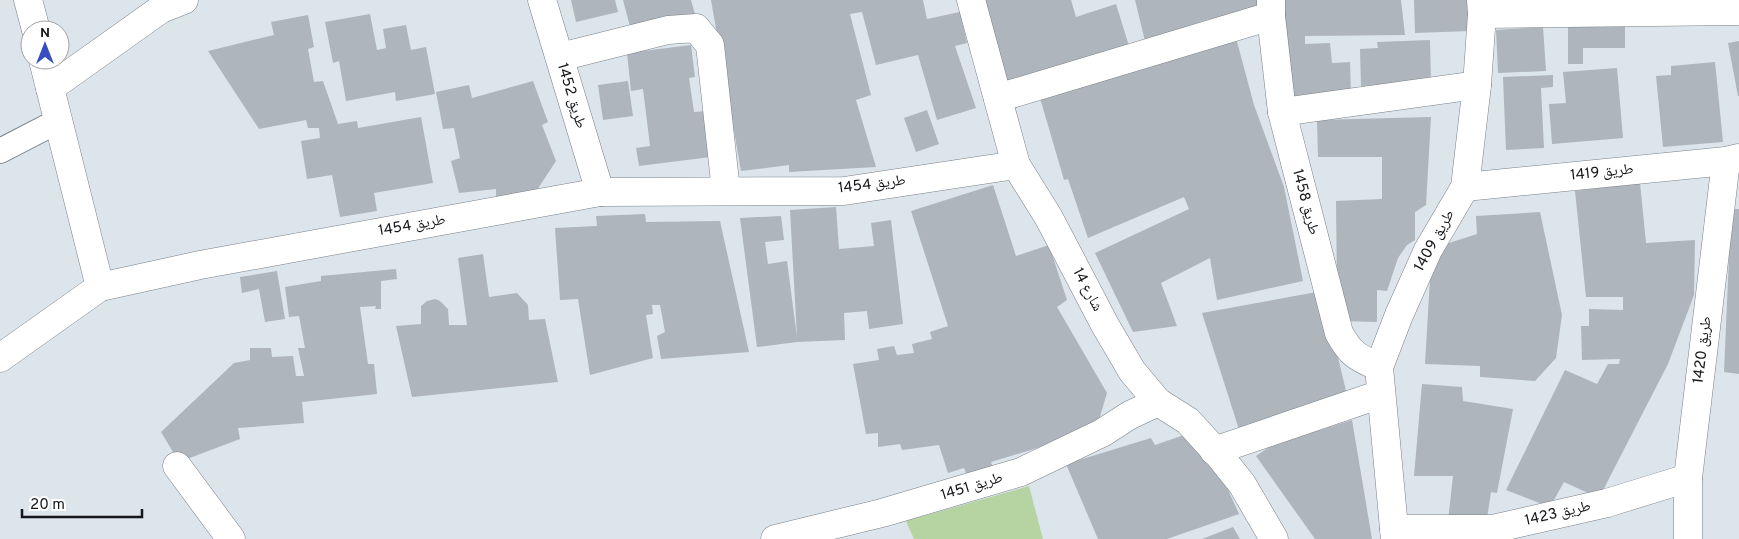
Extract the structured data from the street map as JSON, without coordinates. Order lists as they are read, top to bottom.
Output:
{
  "streets": {
    "street": [
      "طريق 1452",
      "طريق 1419",
      "طريق 1454",
      "طريق 1458",
      "طريق 1409",
      "شارع 14",
      "طريق 1420",
      "طريق 1451",
      "طريق 1423"
    ]
  },
  "crossings": [
    ["طريق 1452", "طريق 1454"],
    ["طريق 1419", "طريق 1409"],
    ["طريق 1419", "طريق 1420"],
    ["طريق 1454", "شارع 14"],
    ["طريق 1458", "طريق 1409"],
    ["طريق 1458", "شارع 14"],
    ["طريق 1409", "طريق 1423"],
    ["شارع 14", "طريق 1451"],
    ["طريق 1420", "طريق 1423"]
  ],
  "scale_bar": "20 m",
  "north": "top"
}
